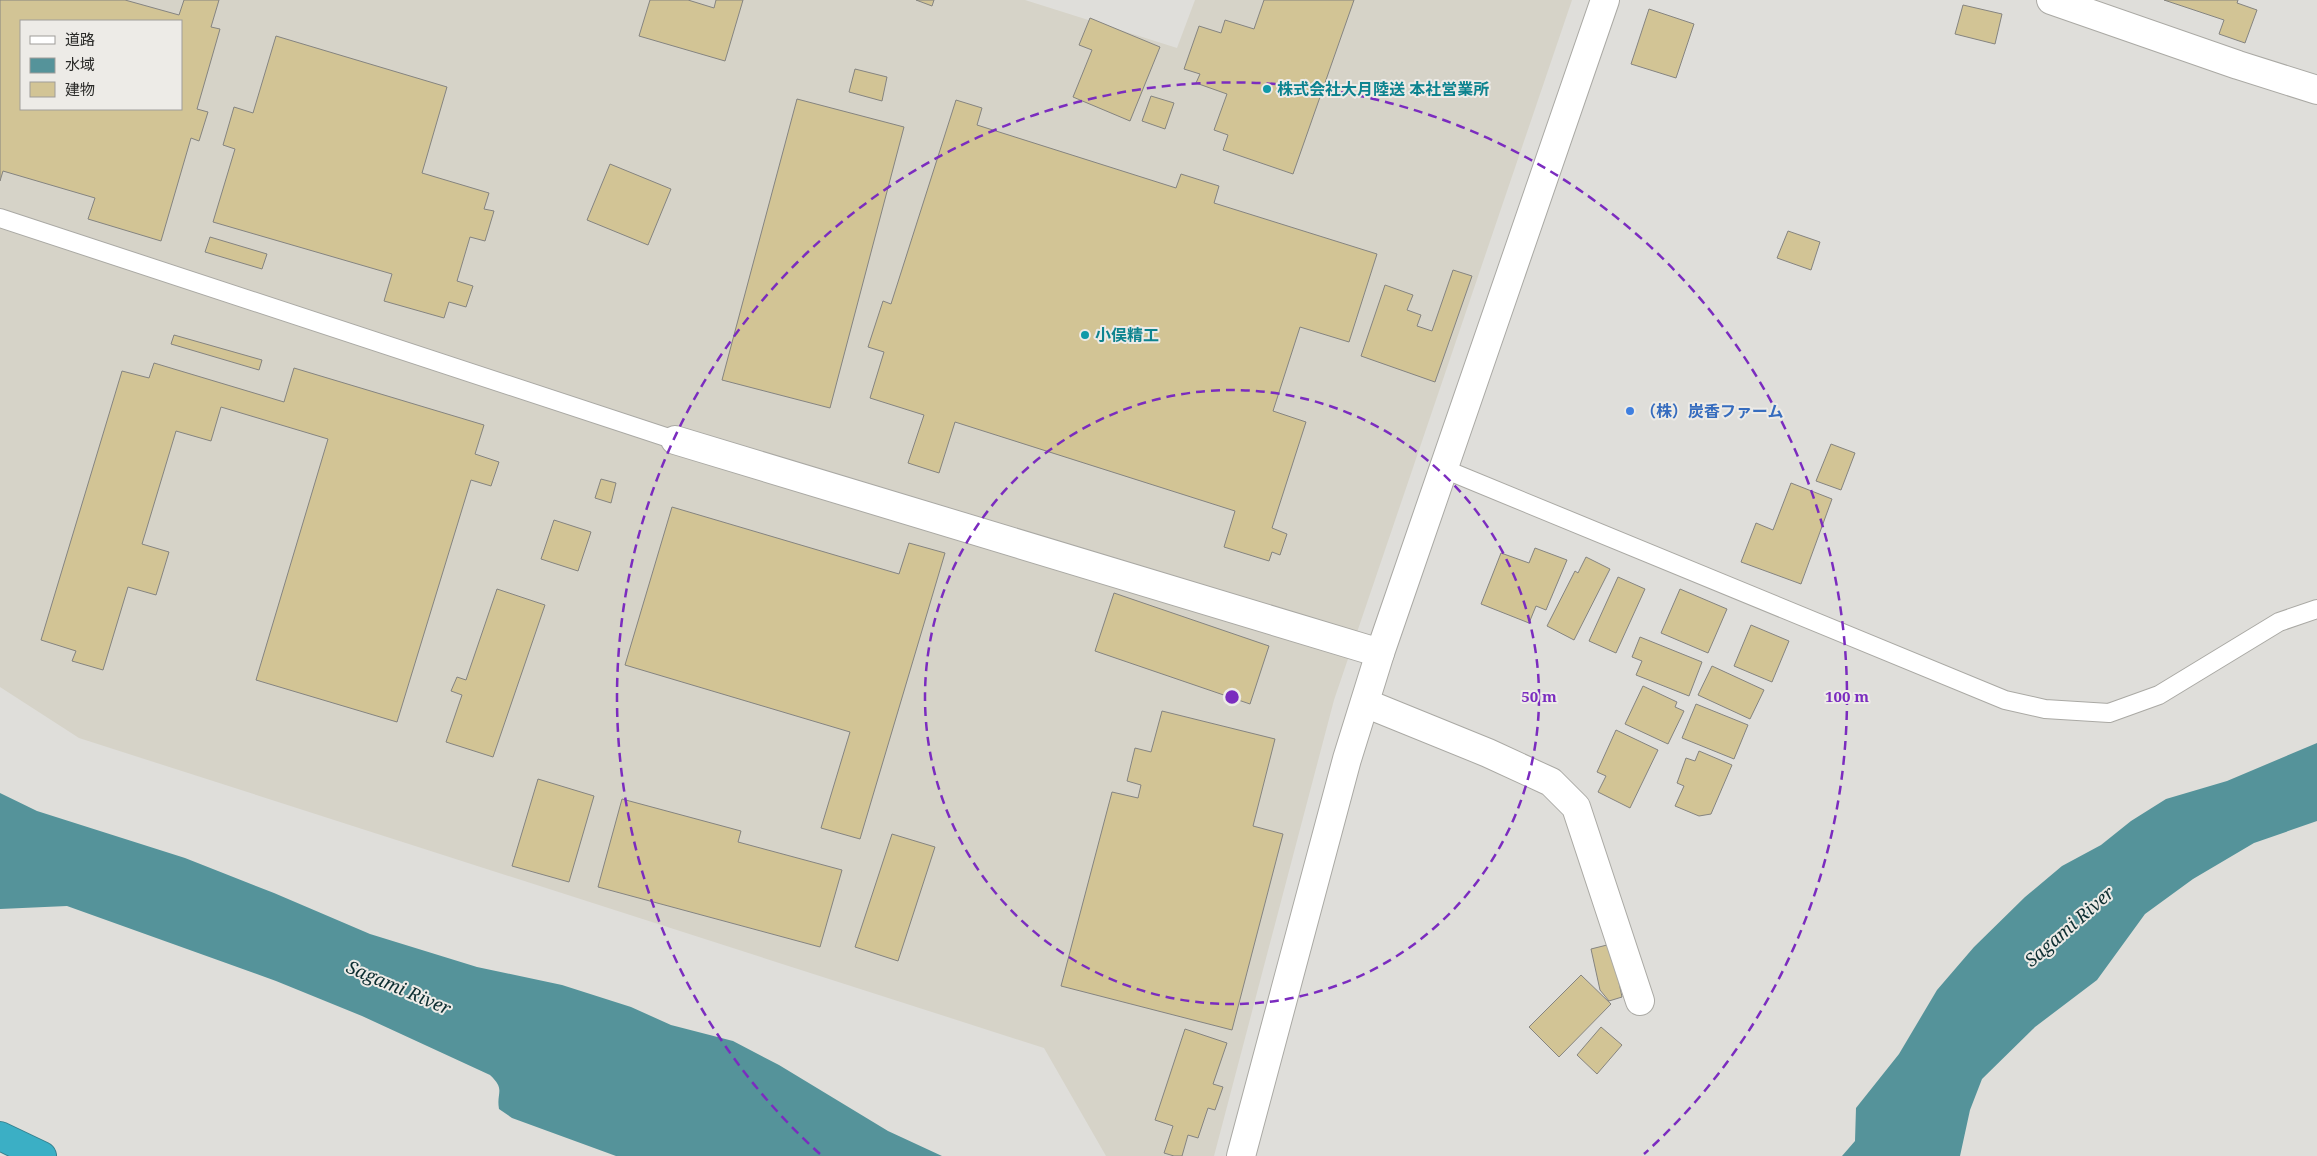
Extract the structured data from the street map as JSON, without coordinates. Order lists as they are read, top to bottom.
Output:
{
  "water": ["Sagami River"],
  "places": ["株式会社大月陸送 本社営業所", "小俣精工", "（株）炭香ファーム"],
  "legend": ["道路", "水域", "建物"],
  "rings": ["50 m", "100 m"]
}
